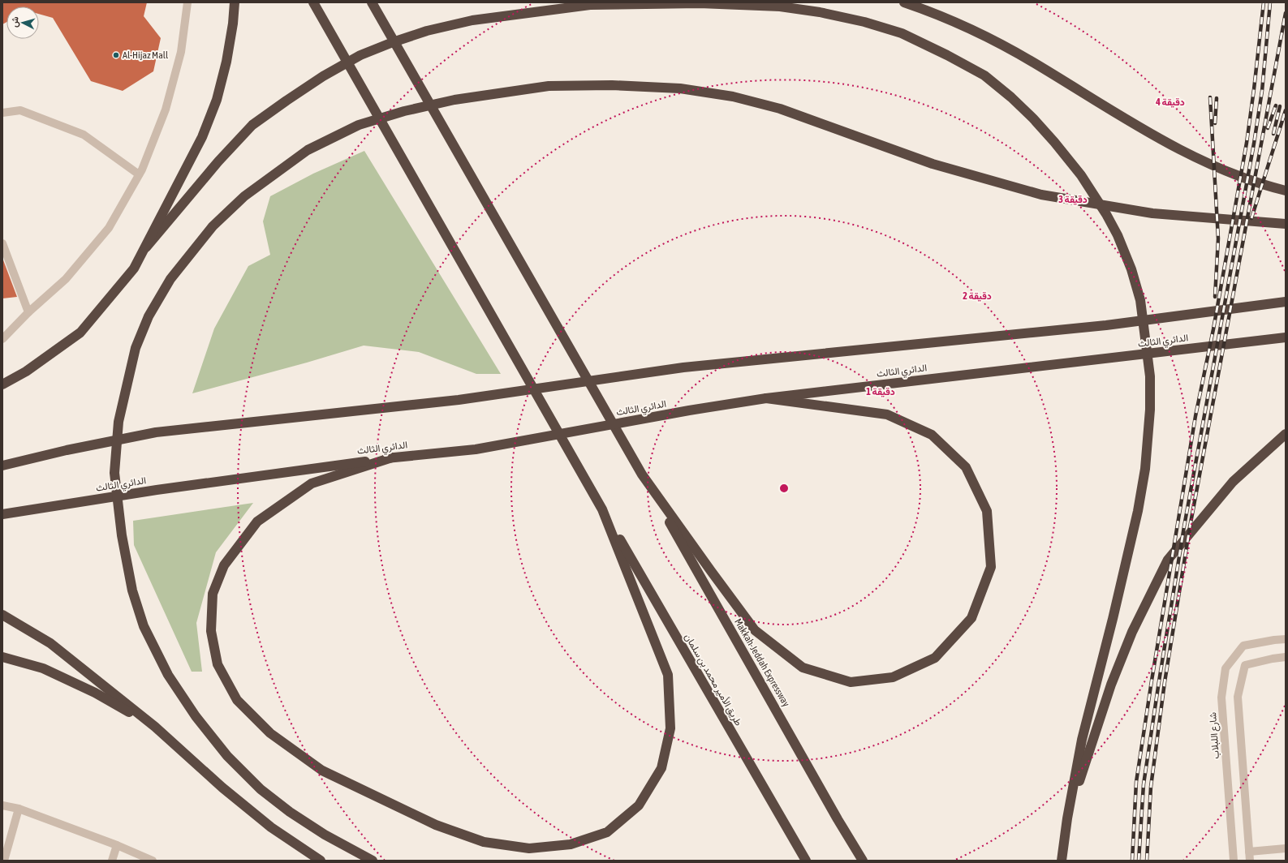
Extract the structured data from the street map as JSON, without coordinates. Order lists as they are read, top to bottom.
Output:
{
  "streets": {
    "highway": ["الدائري الثالث", "Makkah-Jeddah Expressway", "طريق الأمير محمد بن سلمان"],
    "street": ["شارع اللبلاب"]
  },
  "places": ["Al-Hijaz Mall"],
  "north": "left",
  "rings": [
    "4 دقيقة",
    "3 دقيقة",
    "2 دقيقة",
    "1 دقيقة"
  ]
}
